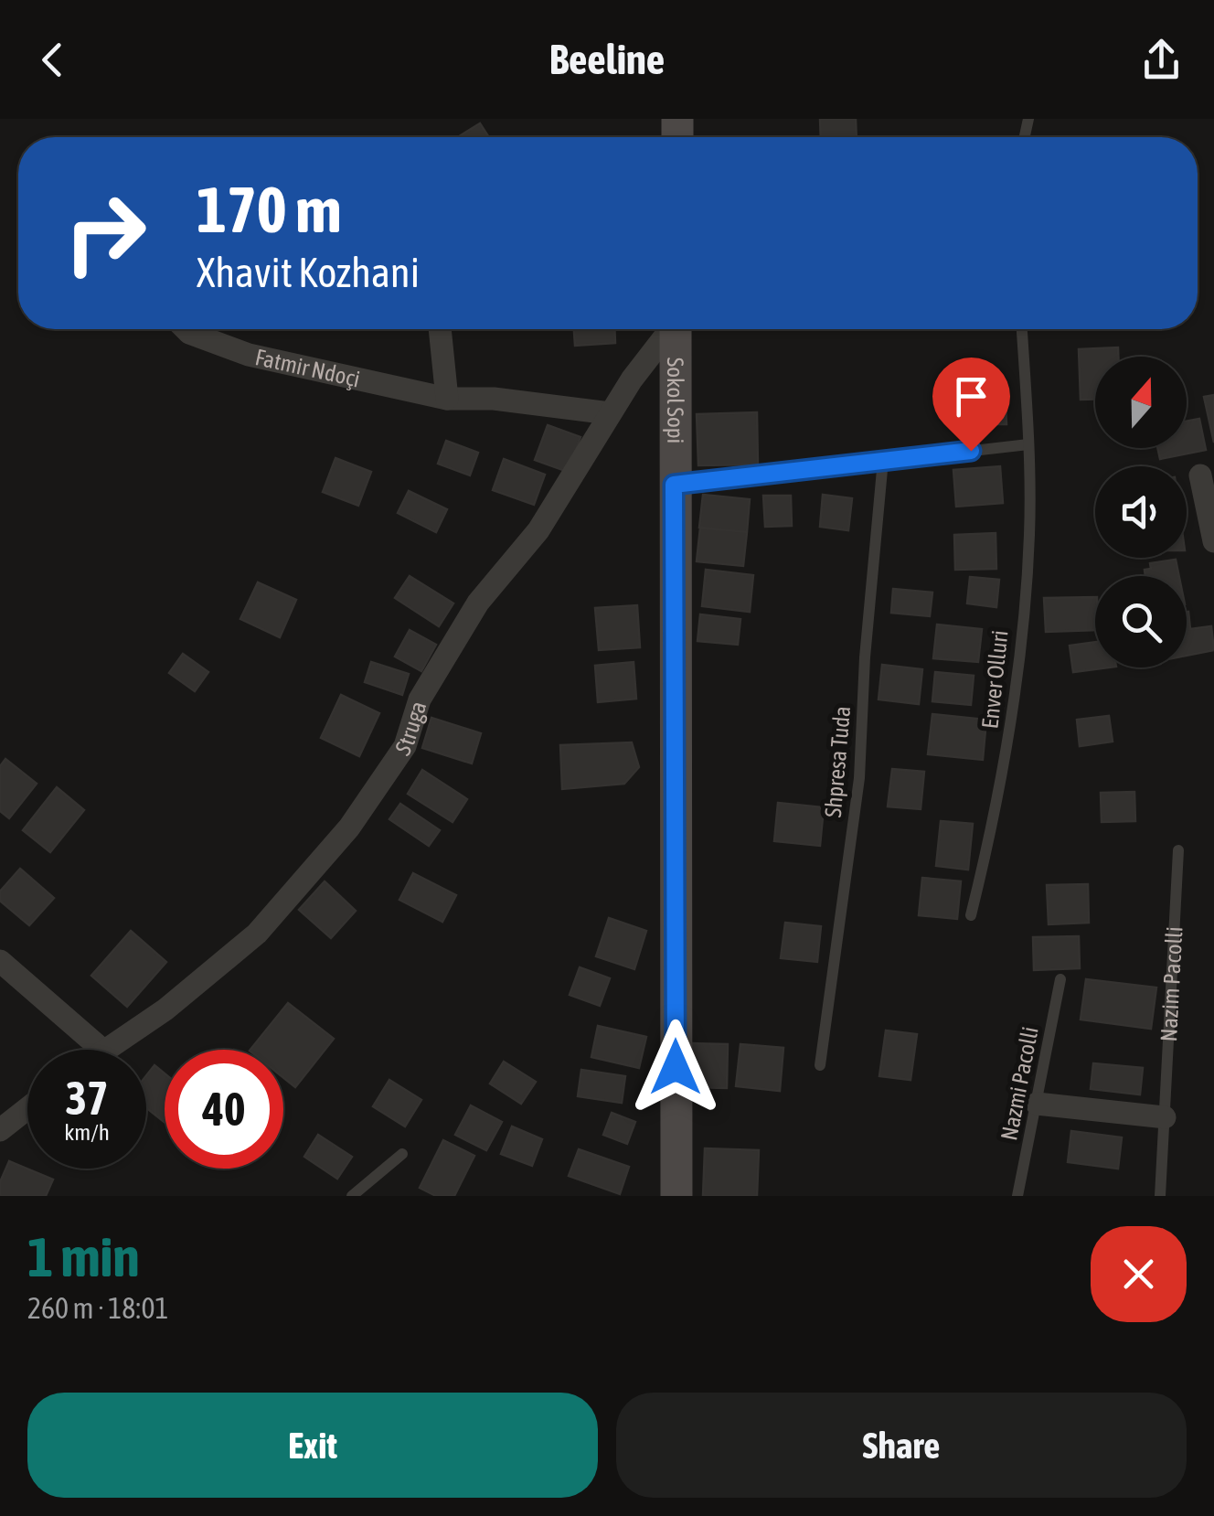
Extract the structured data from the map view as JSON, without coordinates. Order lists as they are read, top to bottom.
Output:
{
  "streets": {
    "street": ["Fatmir Ndoçi", "Sokol Sopi", "Struga"],
    "lane": [
      "Enver Olluri",
      "Shpresa Tuda",
      "Nazim Pacolli",
      "Nazmi Pacolli"
    ]
  },
  "crossings": [
    ["Fatmir Ndoçi", "Struga"]
  ],
  "north": "top",
  "page": {
    "header": "Beeline",
    "turn": ["170 m", "Xhavit Kozhani"],
    "speed": "37 km/h",
    "limit": "40",
    "heading": ["1 min", "260 m · 18:01"],
    "buttons": ["Exit", "Share"]
  }
}
